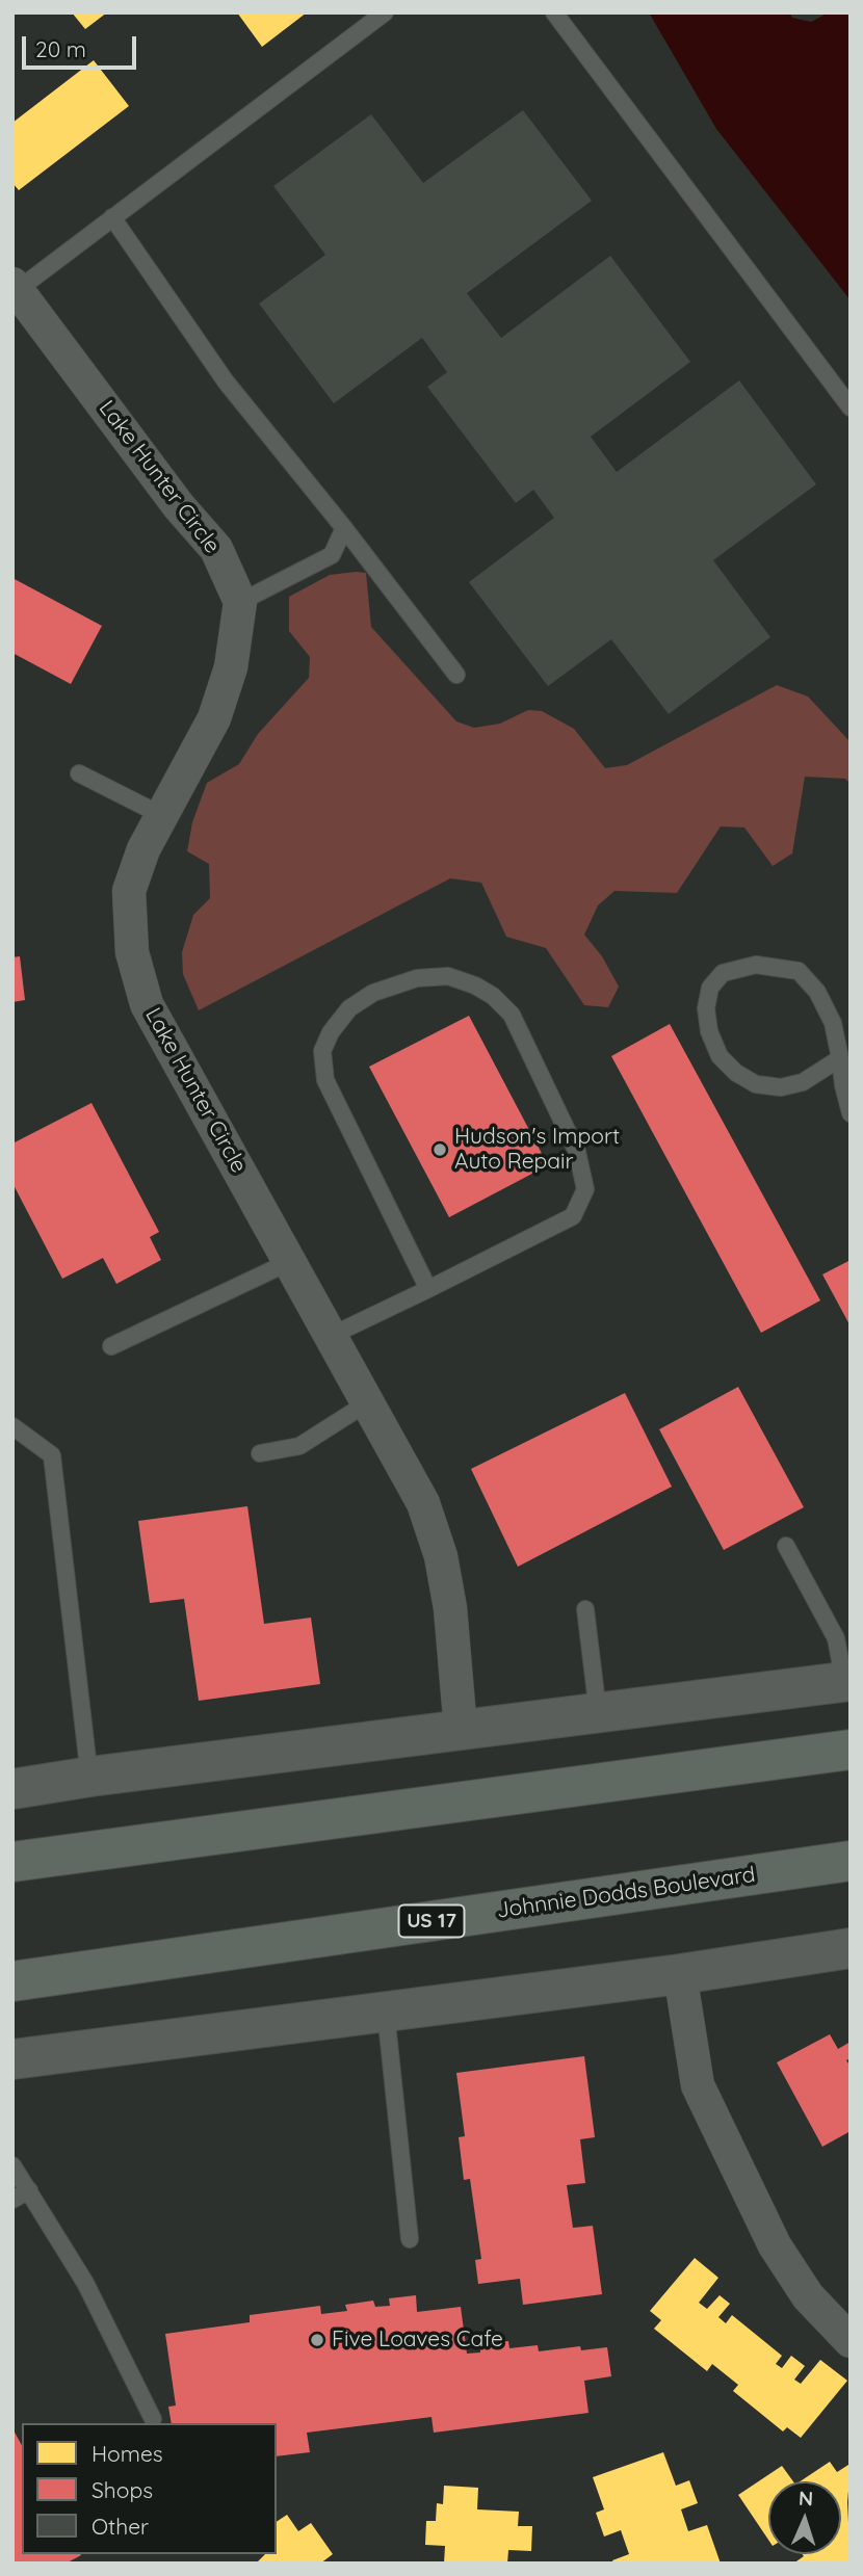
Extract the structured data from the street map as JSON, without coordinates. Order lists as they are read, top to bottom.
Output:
{
  "streets": {
    "highway": ["Johnnie Dodds Boulevard", "US 17"],
    "street": ["Lake Hunter Circle"]
  },
  "places": ["Hudson's Import Auto Repair", "Five Loaves Cafe"],
  "legend": ["Homes", "Shops", "Other"],
  "scale_bar": "20 m",
  "north": "top"
}
